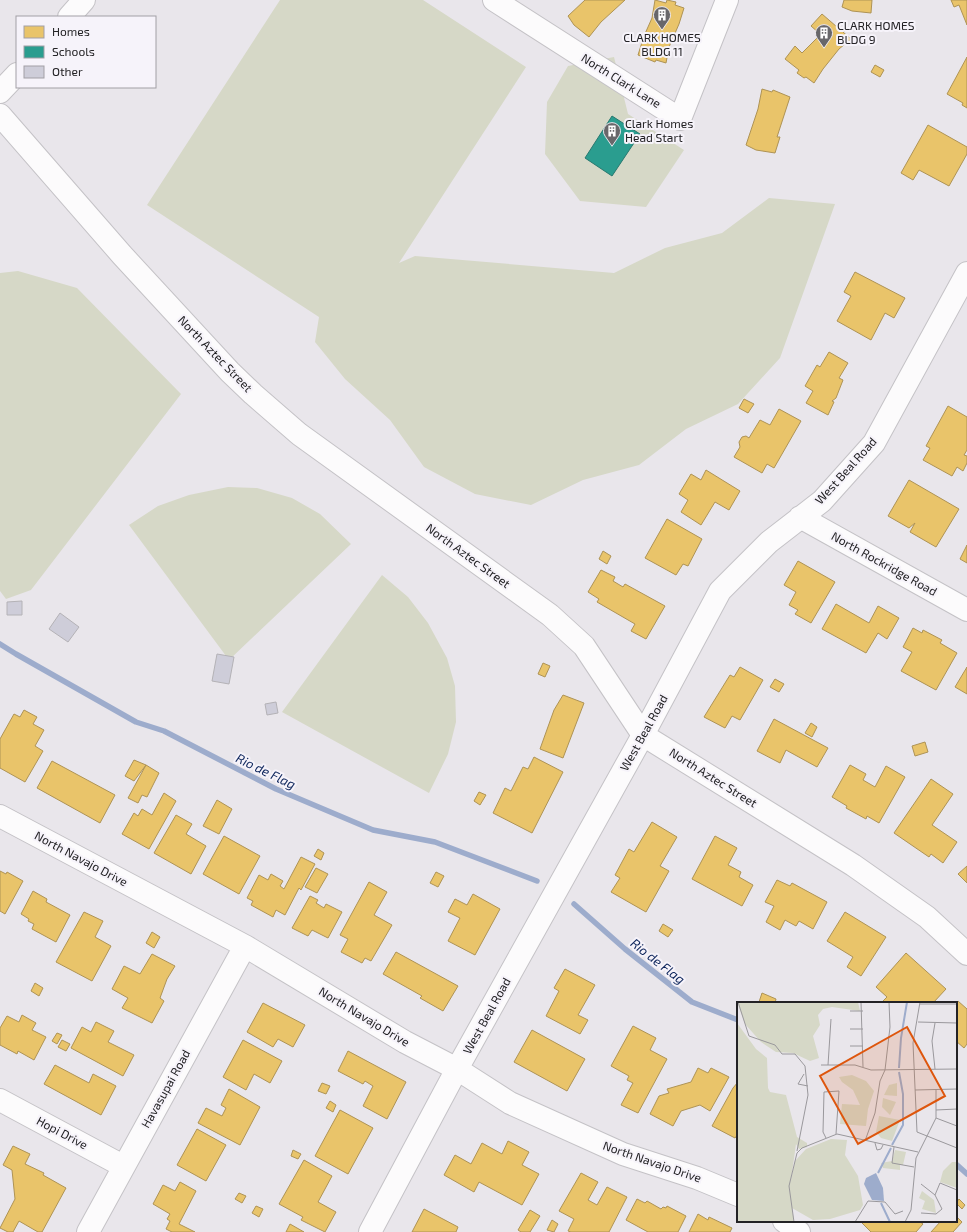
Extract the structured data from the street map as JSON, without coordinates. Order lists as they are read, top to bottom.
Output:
{
  "streets": {
    "street": [
      "North Clark Lane",
      "North Aztec Street",
      "West Beal Road",
      "North Rockridge Road",
      "North Navajo Drive",
      "Havasupai Road",
      "Hopi Drive"
    ]
  },
  "crossings": [
    ["North Aztec Street", "West Beal Road"],
    ["West Beal Road", "North Rockridge Road"],
    ["West Beal Road", "North Navajo Drive"],
    ["North Navajo Drive", "Havasupai Road"],
    ["Havasupai Road", "Hopi Drive"]
  ],
  "water": ["Rio de Flag"],
  "places": {
    "building": ["CLARK HOMES BLDG 11", "CLARK HOMES BLDG 9", "Clark Homes Head Start"]
  },
  "legend": ["Homes", "Schools", "Other"]
}
